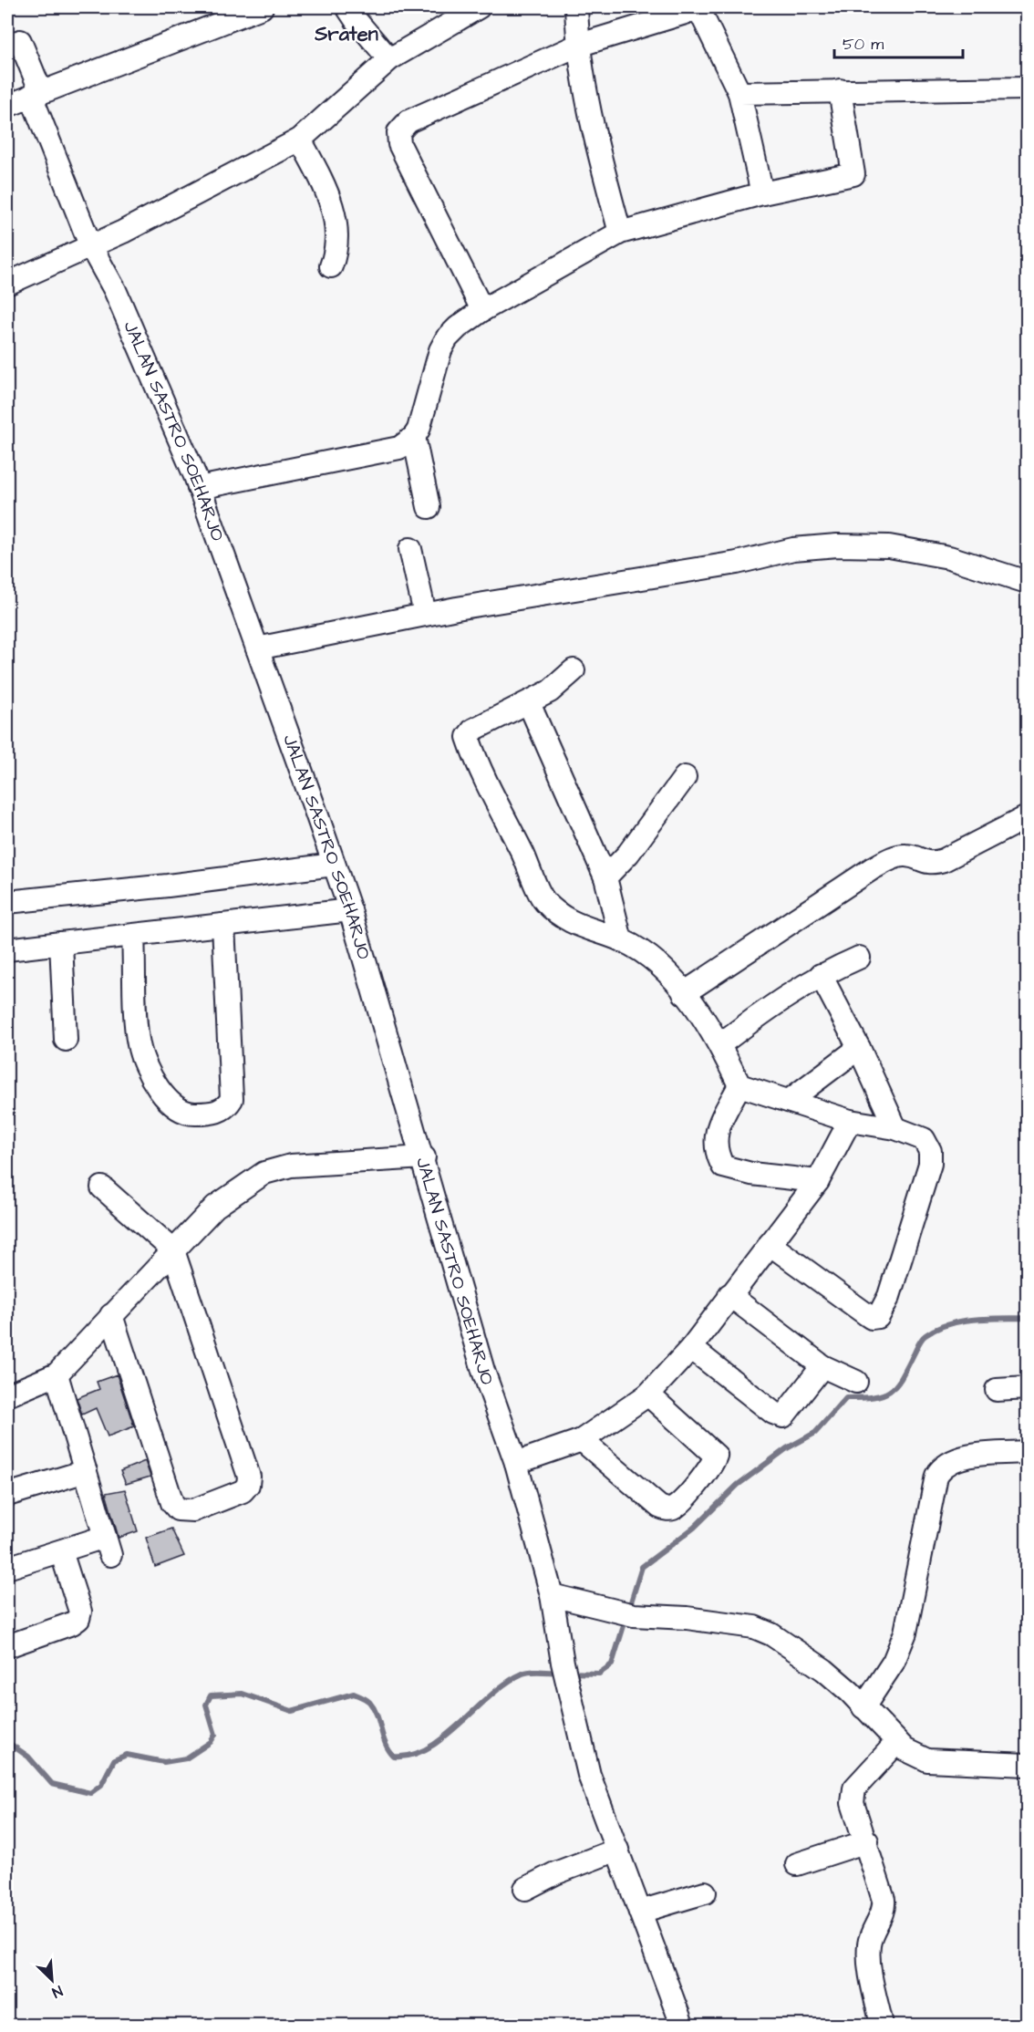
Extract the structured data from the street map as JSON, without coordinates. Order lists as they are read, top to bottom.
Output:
{
  "streets": {
    "street": ["JALAN SASTRO SOEHARJO"]
  },
  "districts": ["Sraten"],
  "scale_bar": "50 m",
  "north": "bottom right"
}
